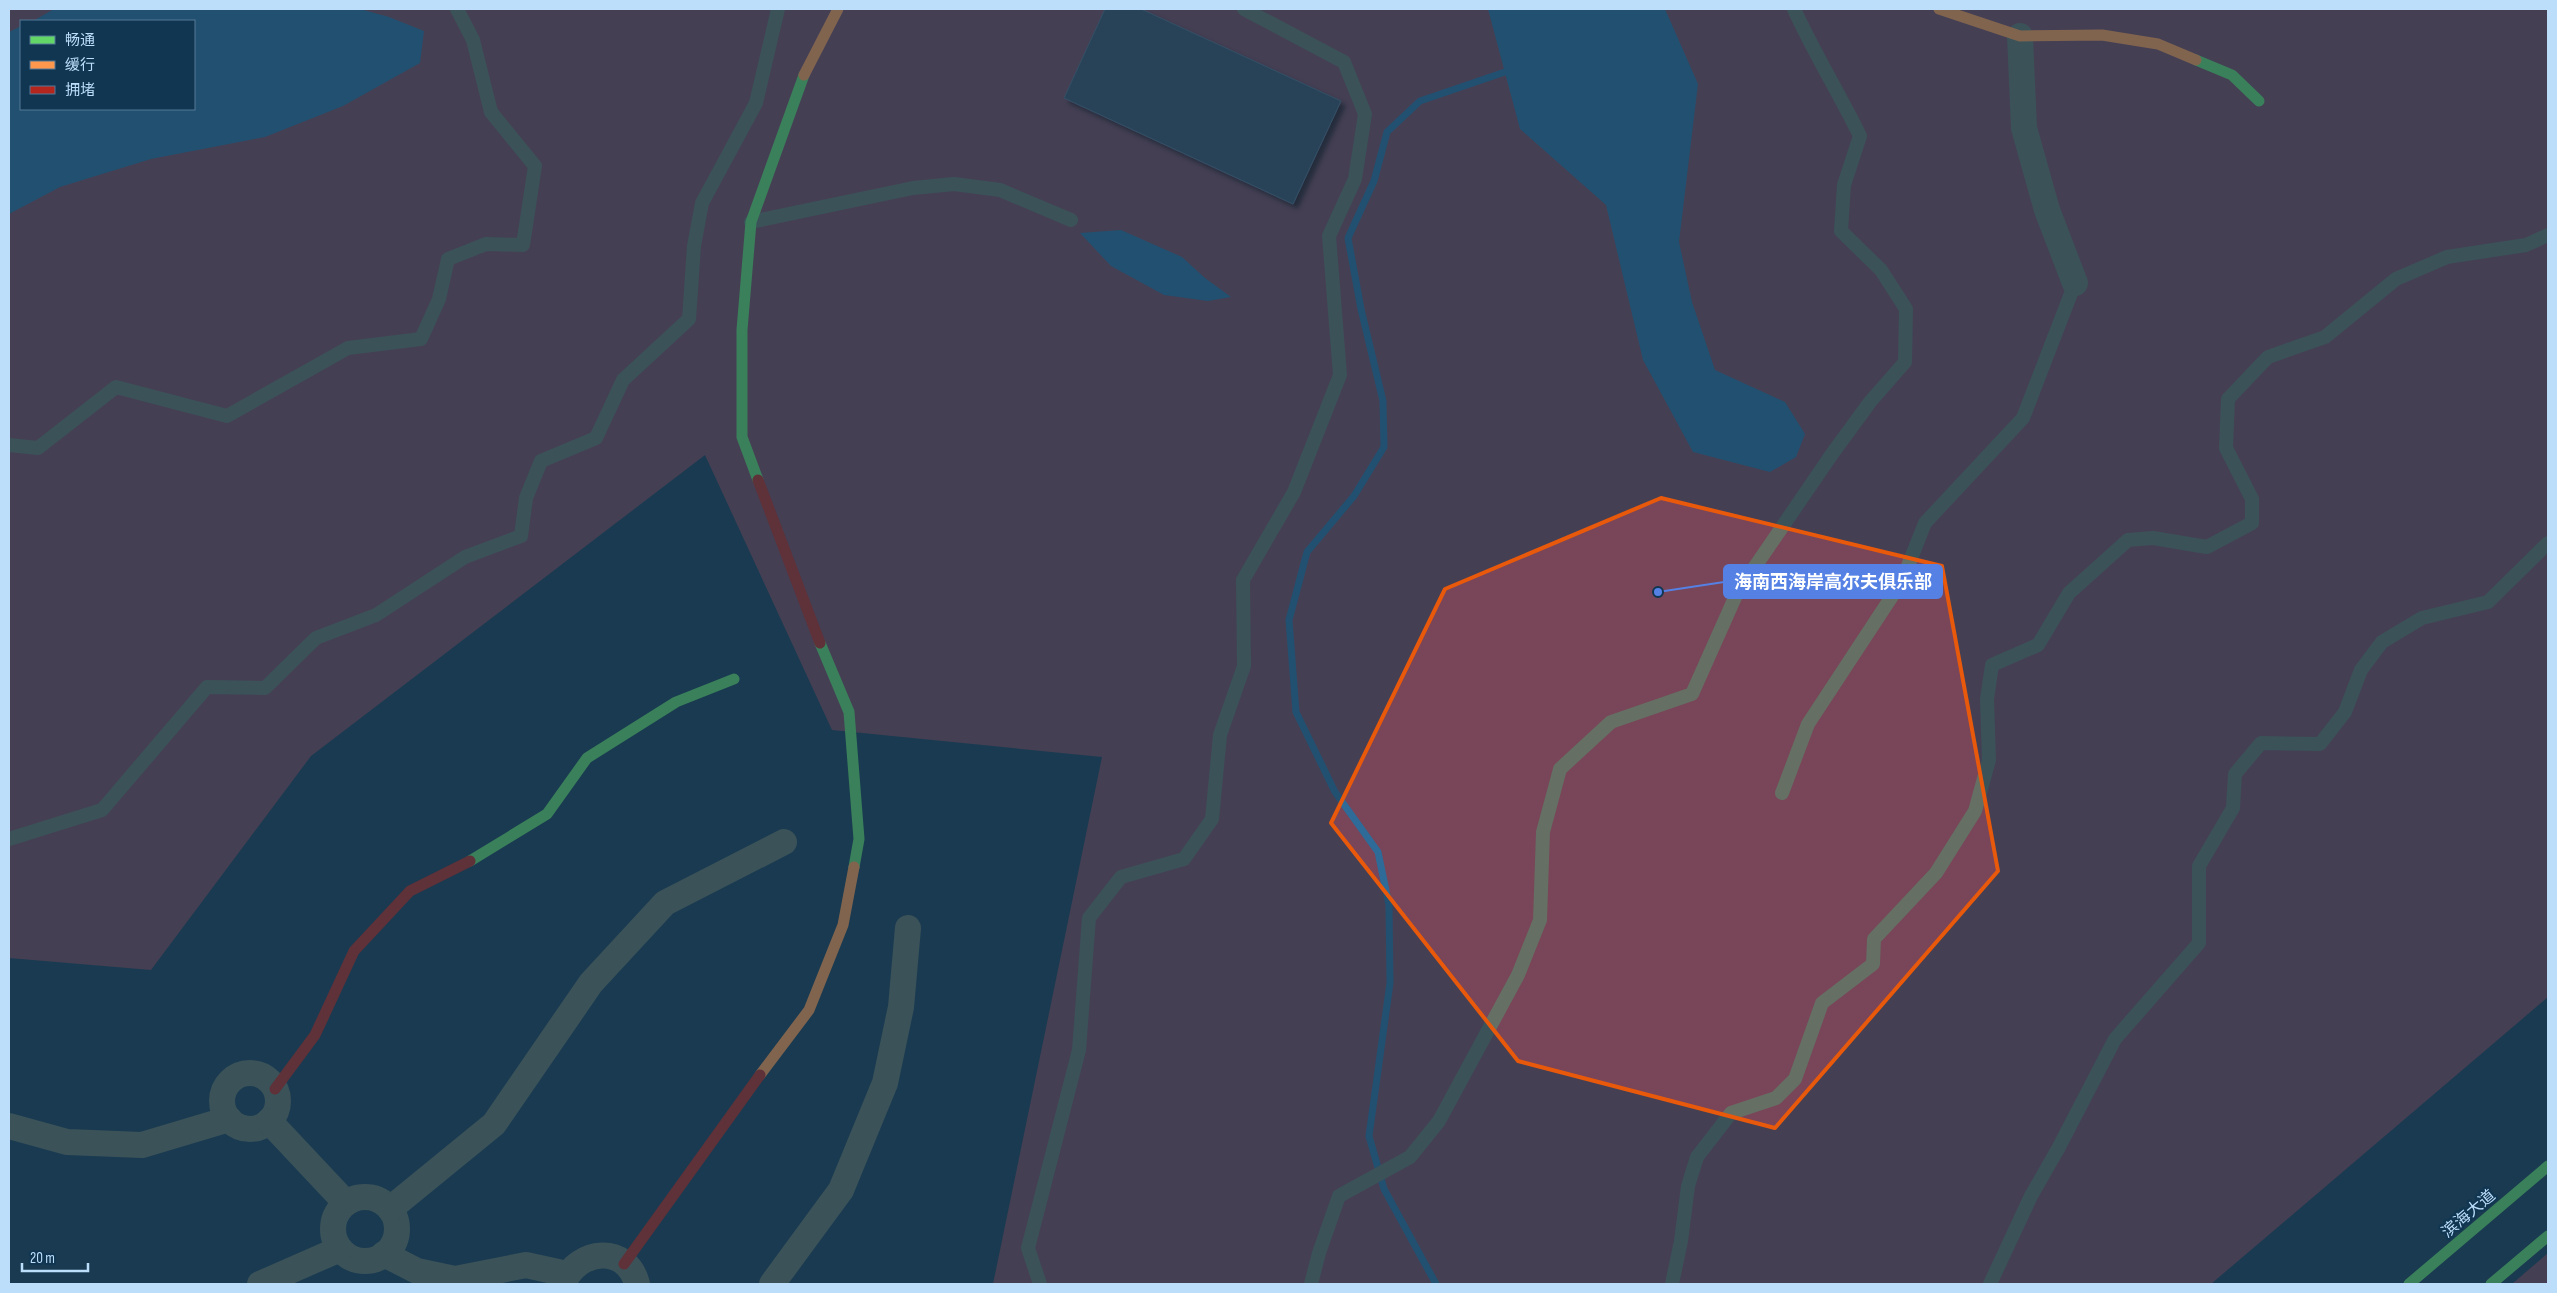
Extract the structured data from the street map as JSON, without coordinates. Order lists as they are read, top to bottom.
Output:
{
  "streets": {
    "main road": ["滨海大道"]
  },
  "places": ["海南西海岸高尔夫俱乐部"],
  "legend": ["畅通", "缓行", "拥堵"],
  "scale_bar": "20 m"
}
